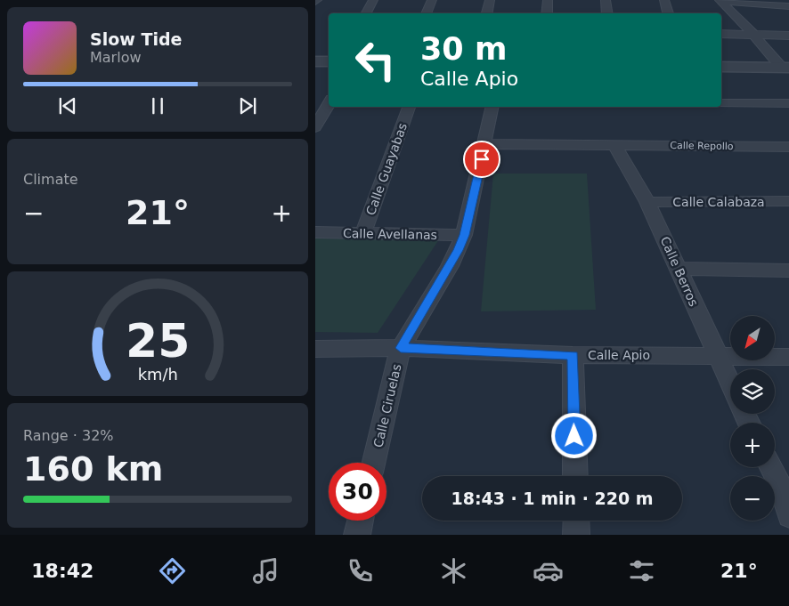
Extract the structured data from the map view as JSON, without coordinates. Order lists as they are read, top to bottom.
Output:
{
  "streets": {
    "street": [
      "Calle Repollo",
      "Calle Guayabas",
      "Calle Calabaza",
      "Calle Avellanas",
      "Calle Berros",
      "Calle Apio",
      "Calle Ciruelas"
    ]
  },
  "crossings": [
    ["Calle Repollo", "Calle Berros"],
    ["Calle Guayabas", "Calle Avellanas"],
    ["Calle Calabaza", "Calle Berros"],
    ["Calle Avellanas", "Calle Ciruelas"],
    ["Calle Berros", "Calle Apio"],
    ["Calle Apio", "Calle Ciruelas"]
  ],
  "north": "bottom left",
  "page": {
    "turn": ["30 m", "Calle Apio"],
    "song": ["Slow Tide", "Marlow"],
    "tile": [
      "Climate",
      ["Range · 32%", "160 km"]
    ],
    "heat": ["−", "21°", "+"],
    "map_buttons": ["+", "−"],
    "limit": "30",
    "trip": "18:43 · 1 min · 220 m",
    "tabs": ["18:42", "21°"],
    "gauge": ["25", "km/h"]
  }
}
